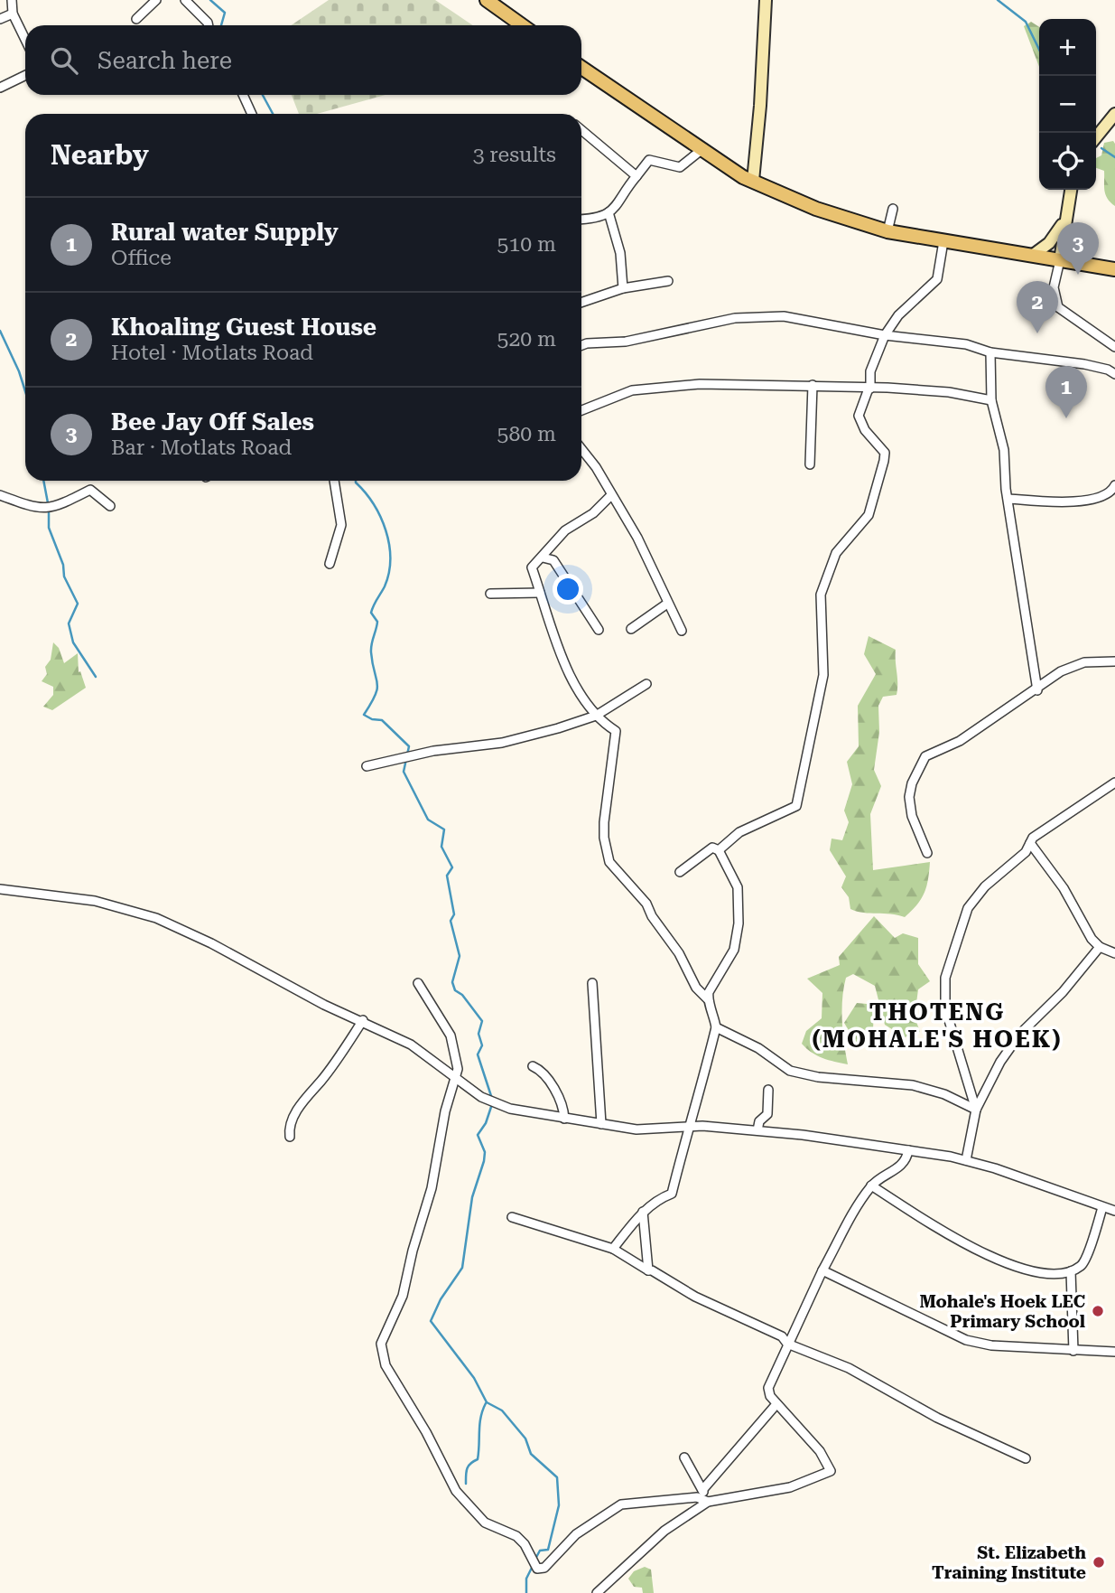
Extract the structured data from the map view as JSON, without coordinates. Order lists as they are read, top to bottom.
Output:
{
  "districts": ["THOTENG (MOHALE'S HOEK)"],
  "places": ["Mohale's Hoek LEC Primary School", "St. Elizabeth Training Institute"],
  "page": {
    "map_buttons": ["+", "−"],
    "search": "Search here",
    "heading": ["Nearby", "3 results"],
    "list": [
      {
        "mark": "1",
        "name": "Rural water Supply",
        "note": "Office",
        "value": "510 m"
      },
      {
        "mark": "2",
        "name": "Khoaling Guest House",
        "note": "Hotel · Motlats Road",
        "value": "520 m"
      },
      {
        "mark": "3",
        "name": "Bee Jay Off Sales",
        "note": "Bar · Motlats Road",
        "value": "580 m"
      }
    ],
    "pins": ["3", "2", "1"]
  }
}
